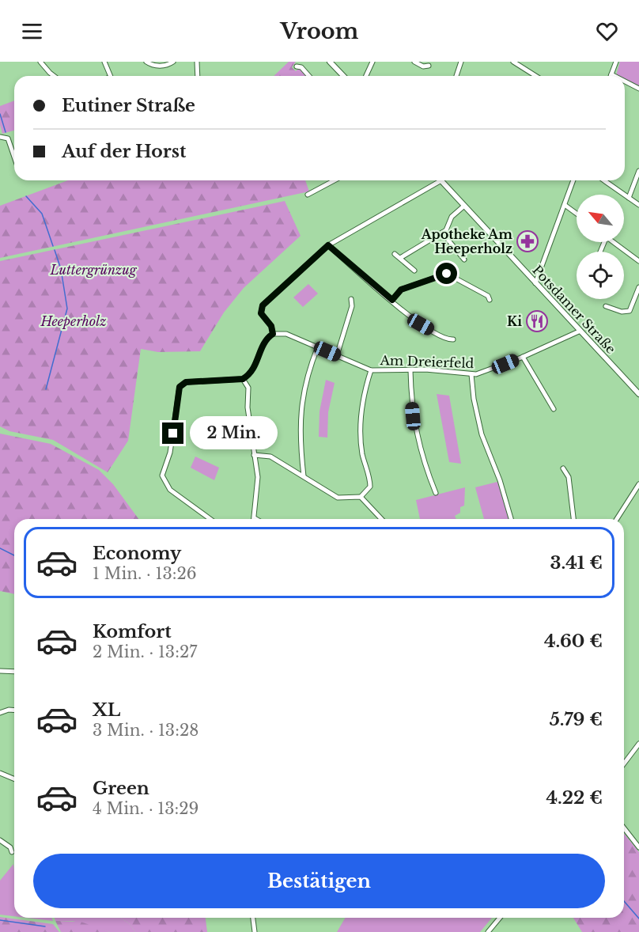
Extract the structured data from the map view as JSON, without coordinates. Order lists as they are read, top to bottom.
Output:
{
  "streets": {
    "street": ["Potsdamer Straße", "Am Dreierfeld"]
  },
  "crossings": [
    ["Potsdamer Straße", "Am Dreierfeld"]
  ],
  "parks": ["Luttergrünzug", "Heeperholz"],
  "places": {
    "pharmacy": ["Apotheke Am Heeperholz"],
    "restaurant": ["Ki"]
  },
  "north": "top left",
  "page": {
    "header": "Vroom",
    "banner": ["Eutiner Straße", "Auf der Horst"],
    "bubble": "2 Min.",
    "list": [
      {
        "name": "Economy",
        "note": "1 Min. · 13:26",
        "value": "3.41 €"
      },
      {
        "name": "Komfort",
        "note": "2 Min. · 13:27",
        "value": "4.60 €"
      },
      {
        "name": "XL",
        "note": "3 Min. · 13:28",
        "value": "5.79 €"
      },
      {
        "name": "Green",
        "note": "4 Min. · 13:29",
        "value": "4.22 €"
      }
    ],
    "buttons": "Bestätigen"
  }
}
